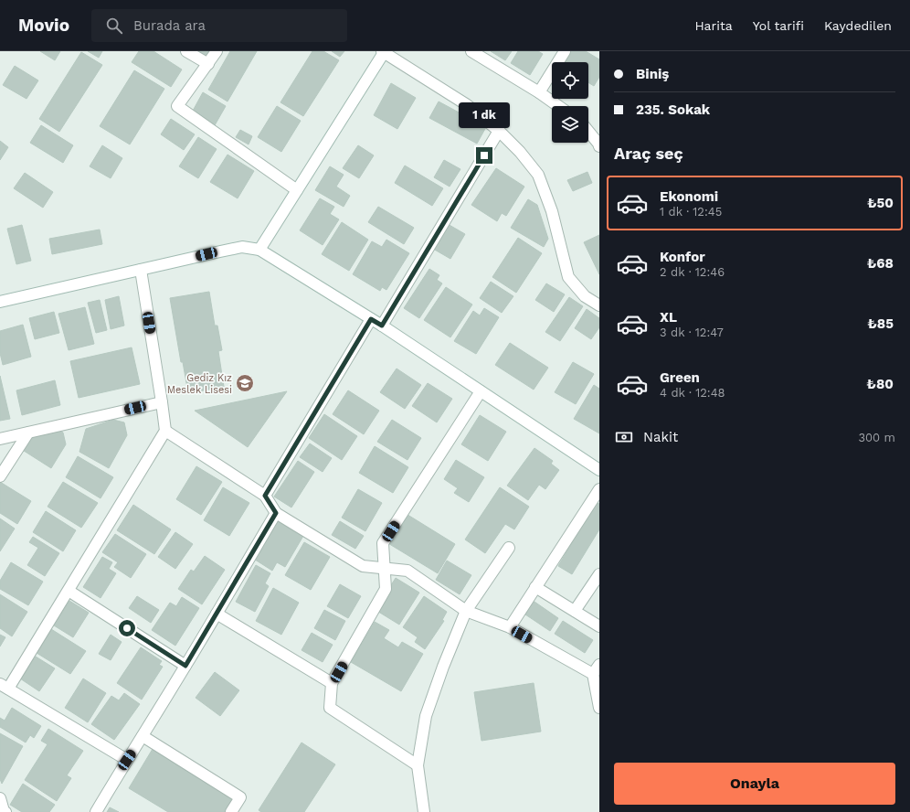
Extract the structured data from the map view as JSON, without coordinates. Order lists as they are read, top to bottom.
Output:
{
  "places": {
    "school or university": ["Gediz Kız Meslek Lisesi"]
  },
  "page": {
    "header": "Movio",
    "search": "Burada ara",
    "nav": ["Harita", "Yol tarifi", "Kaydedilen"],
    "banner": ["Biniş", "235. Sokak"],
    "bubble": "1 dk",
    "heading": "Araç seç",
    "list": [
      {
        "name": "Ekonomi",
        "note": "1 dk · 12:45",
        "value": "₺50"
      },
      {
        "name": "Konfor",
        "note": "2 dk · 12:46",
        "value": "₺68"
      },
      {
        "name": "XL",
        "note": "3 dk · 12:47",
        "value": "₺85"
      },
      {
        "name": "Green",
        "note": "4 dk · 12:48",
        "value": "₺80"
      }
    ],
    "pay": ["Nakit", "300 m"],
    "buttons": "Onayla"
  }
}
